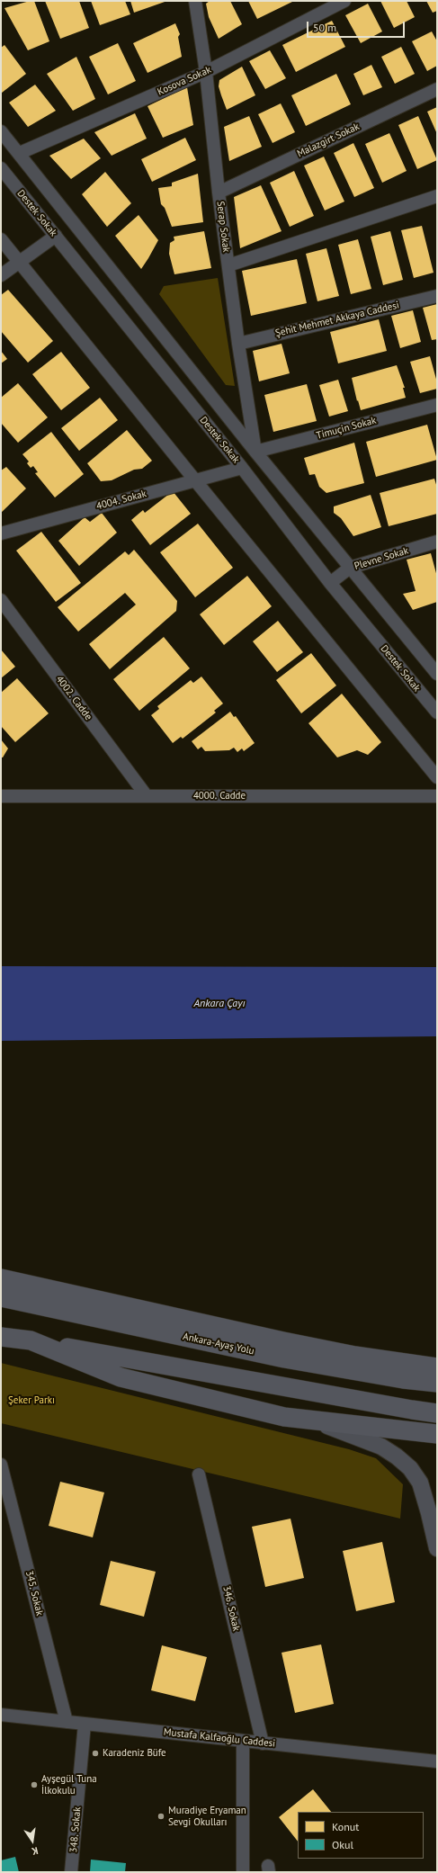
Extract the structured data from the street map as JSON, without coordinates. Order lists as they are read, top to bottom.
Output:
{
  "streets": {
    "highway": ["Ankara-Ayaş Yolu"],
    "street": [
      "Kosova Sokak",
      "Malazgirt Sokak",
      "Destek Sokak",
      "Serap Sokak",
      "Şehit Mehmet Akkaya Caddesi",
      "Timuçin Sokak",
      "4004. Sokak",
      "Plevne Sokak",
      "4002. Cadde",
      "4000. Cadde",
      "345. Sokak",
      "346. Sokak",
      "Mustafa Kalfaoğlu Caddesi",
      "348. Sokak"
    ]
  },
  "crossings": [
    ["Kosova Sokak", "Destek Sokak"],
    ["Kosova Sokak", "Serap Sokak"],
    ["Malazgirt Sokak", "Serap Sokak"],
    ["Destek Sokak", "Serap Sokak"],
    ["Destek Sokak", "Timuçin Sokak"],
    ["Destek Sokak", "4004. Sokak"],
    ["Destek Sokak", "Plevne Sokak"],
    ["Serap Sokak", "Şehit Mehmet Akkaya Caddesi"],
    ["Serap Sokak", "Timuçin Sokak"],
    ["4002. Cadde", "4000. Cadde"],
    ["345. Sokak", "Mustafa Kalfaoğlu Caddesi"],
    ["346. Sokak", "Mustafa Kalfaoğlu Caddesi"],
    ["Mustafa Kalfaoğlu Caddesi", "348. Sokak"]
  ],
  "water": ["Ankara Çayı"],
  "parks": ["Şeker Parkı"],
  "places": ["Karadeniz Büfe", "Ayşegül Tuna İlkokulu", "Muradiye Eryaman Sevgi Okulları"],
  "legend": ["Konut", "Okul"],
  "scale_bar": "50 m",
  "north": "bottom"
}
